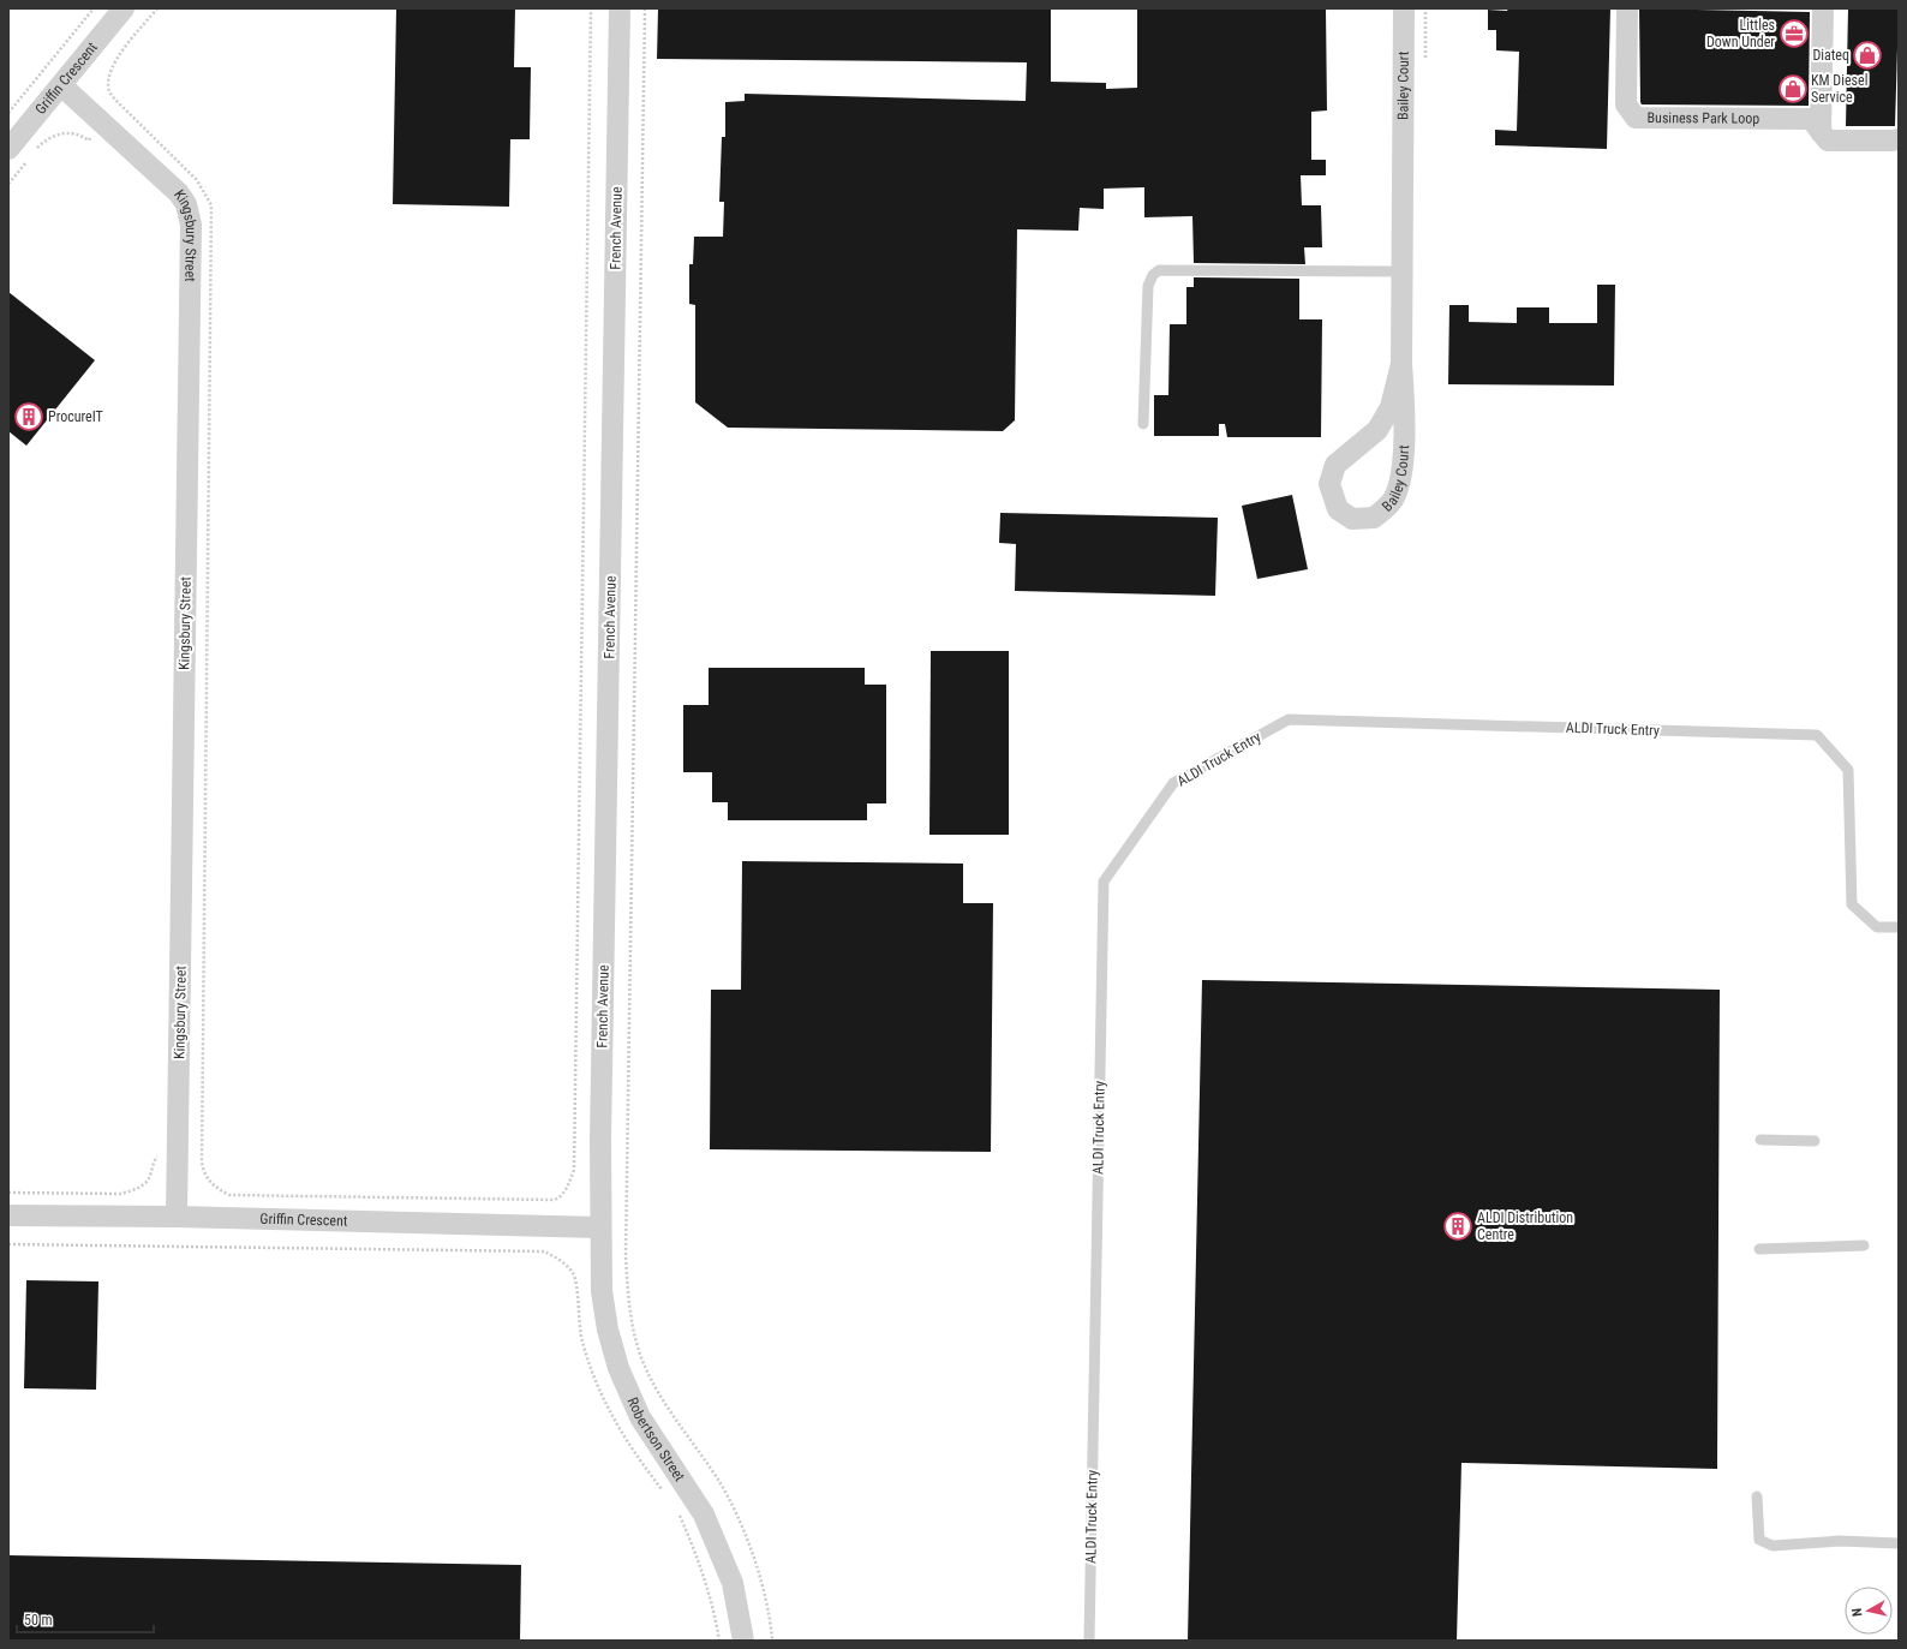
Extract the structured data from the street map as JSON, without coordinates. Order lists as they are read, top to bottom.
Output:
{
  "streets": {
    "street": [
      "Griffin Crescent",
      "Bailey Court",
      "Business Park Loop",
      "French Avenue",
      "Kingsbury Street",
      "Robertson Street"
    ],
    "lane": ["ALDI Truck Entry"]
  },
  "crossings": [
    ["Griffin Crescent", "French Avenue"],
    ["Griffin Crescent", "Kingsbury Street"],
    ["Griffin Crescent", "Robertson Street"],
    ["French Avenue", "Robertson Street"]
  ],
  "places": {
    "office": ["Littles Down Under"],
    "shop": ["Diateq", "KM Diesel Service"],
    "building": ["ProcureIT", "ALDI Distribution Centre"]
  },
  "scale_bar": "50 m",
  "north": "left"
}
